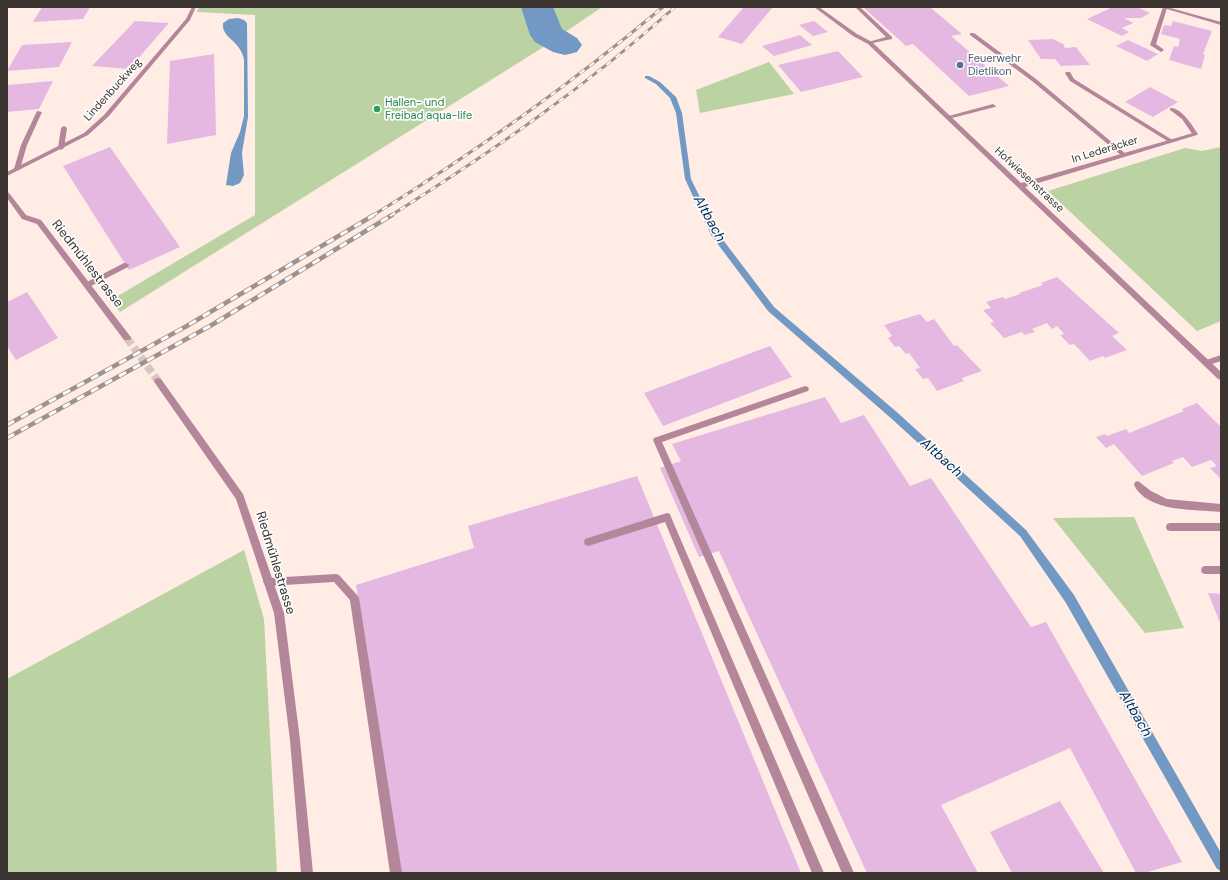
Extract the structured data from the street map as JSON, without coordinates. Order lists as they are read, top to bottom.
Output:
{
  "streets": {
    "street": [
      "Lindenbuckweg",
      "In Lederäcker",
      "Hofwiesenstrasse",
      "Riedmühlestrasse"
    ]
  },
  "crossings": [
    ["In Lederäcker", "Hofwiesenstrasse"]
  ],
  "water": ["Altbach"],
  "places": ["Feuerwehr Dietlikon", "Hallen- und Freibad aqua-life"]
}
